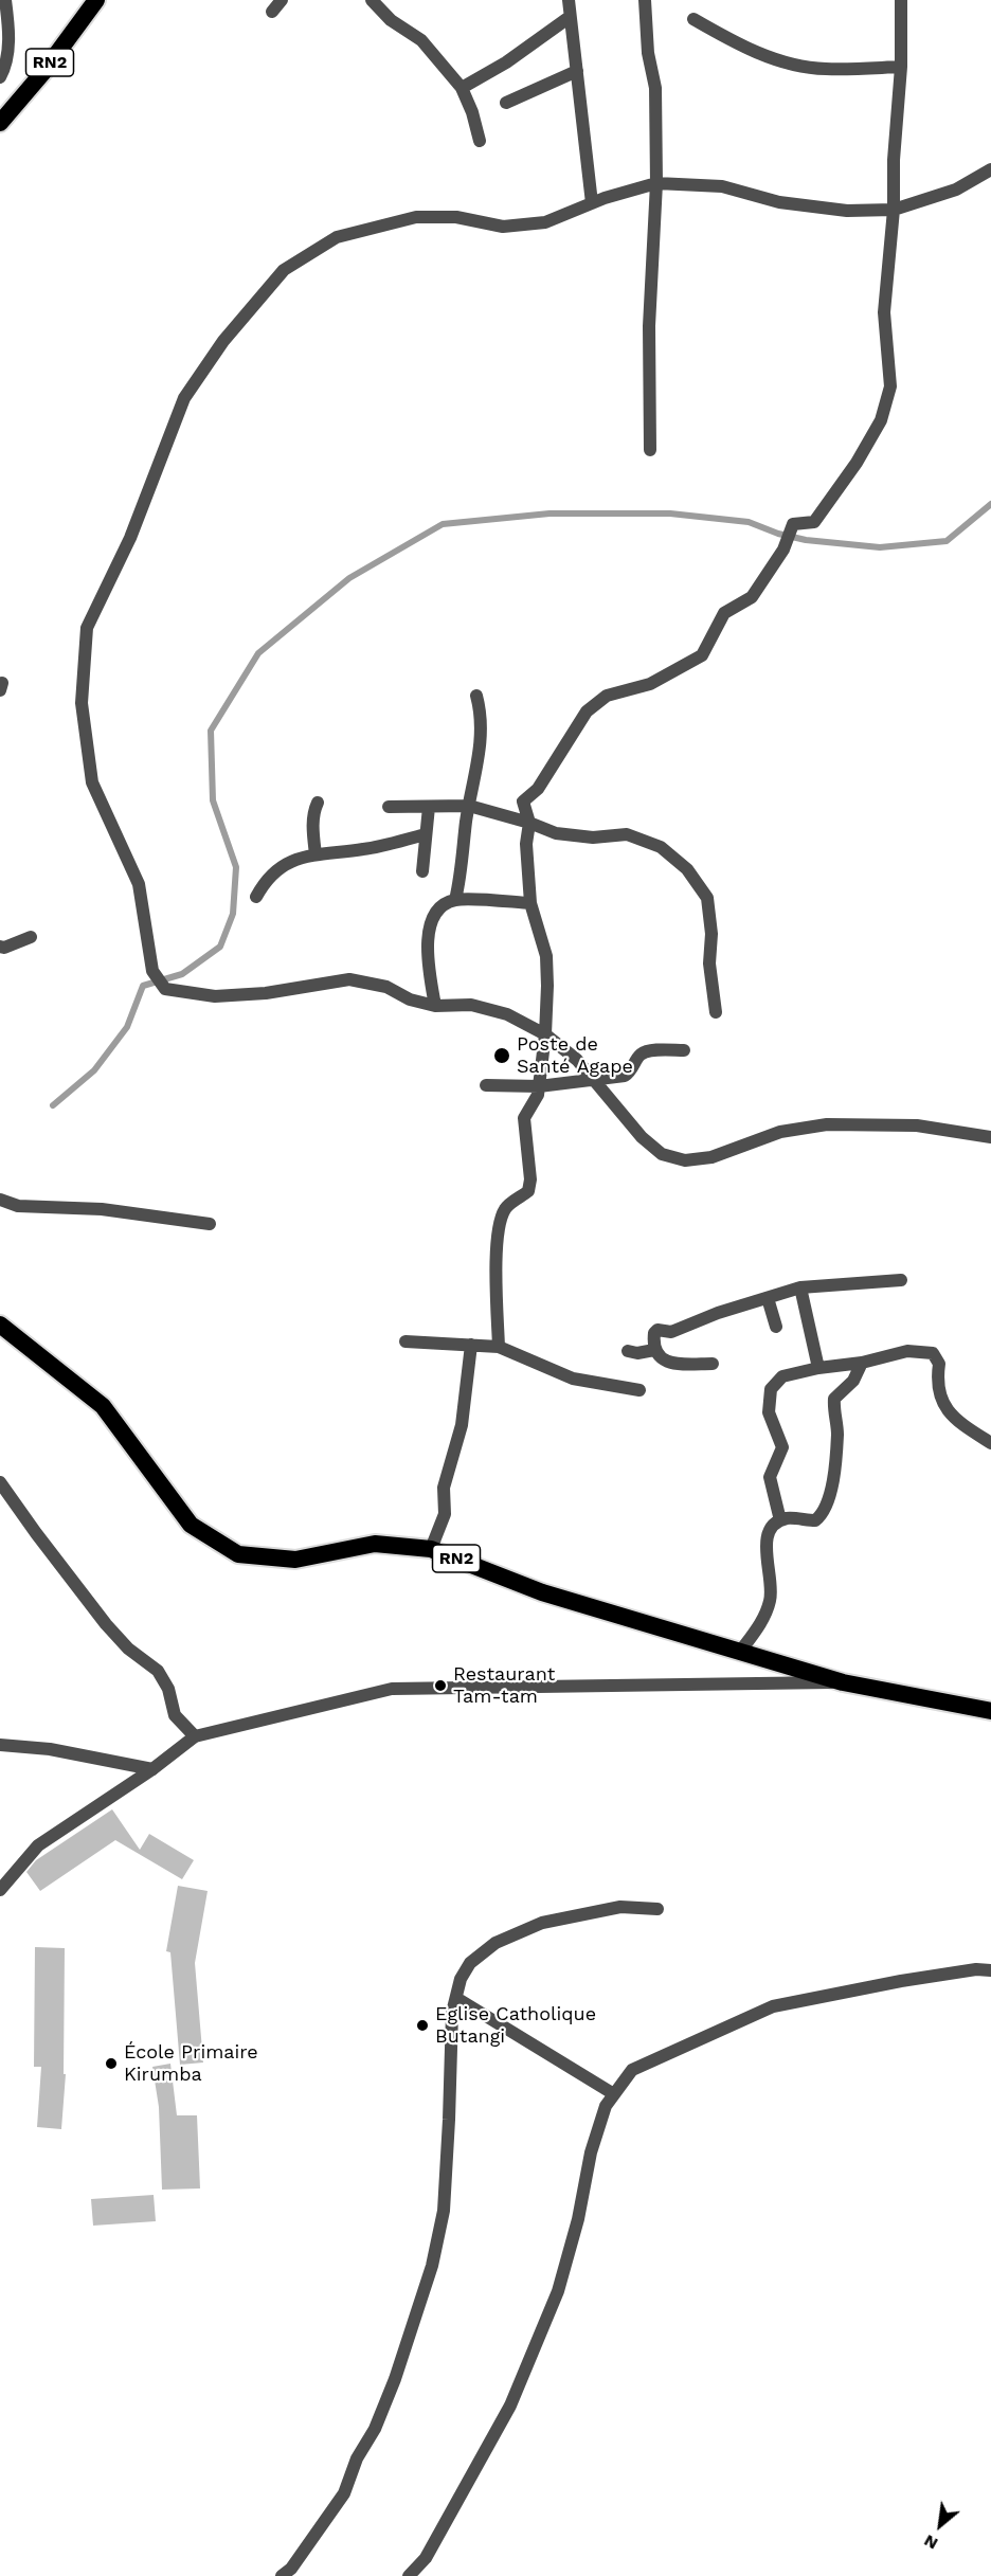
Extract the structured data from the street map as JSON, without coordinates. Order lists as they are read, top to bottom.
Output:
{
  "streets": {
    "highway": ["RN2"]
  },
  "places": [
    "Poste de Santé Agape",
    "Restaurant Tam-tam",
    "Eglise Catholique Butangi",
    "École Primaire Kirumba"
  ],
  "north": "bottom left"
}
